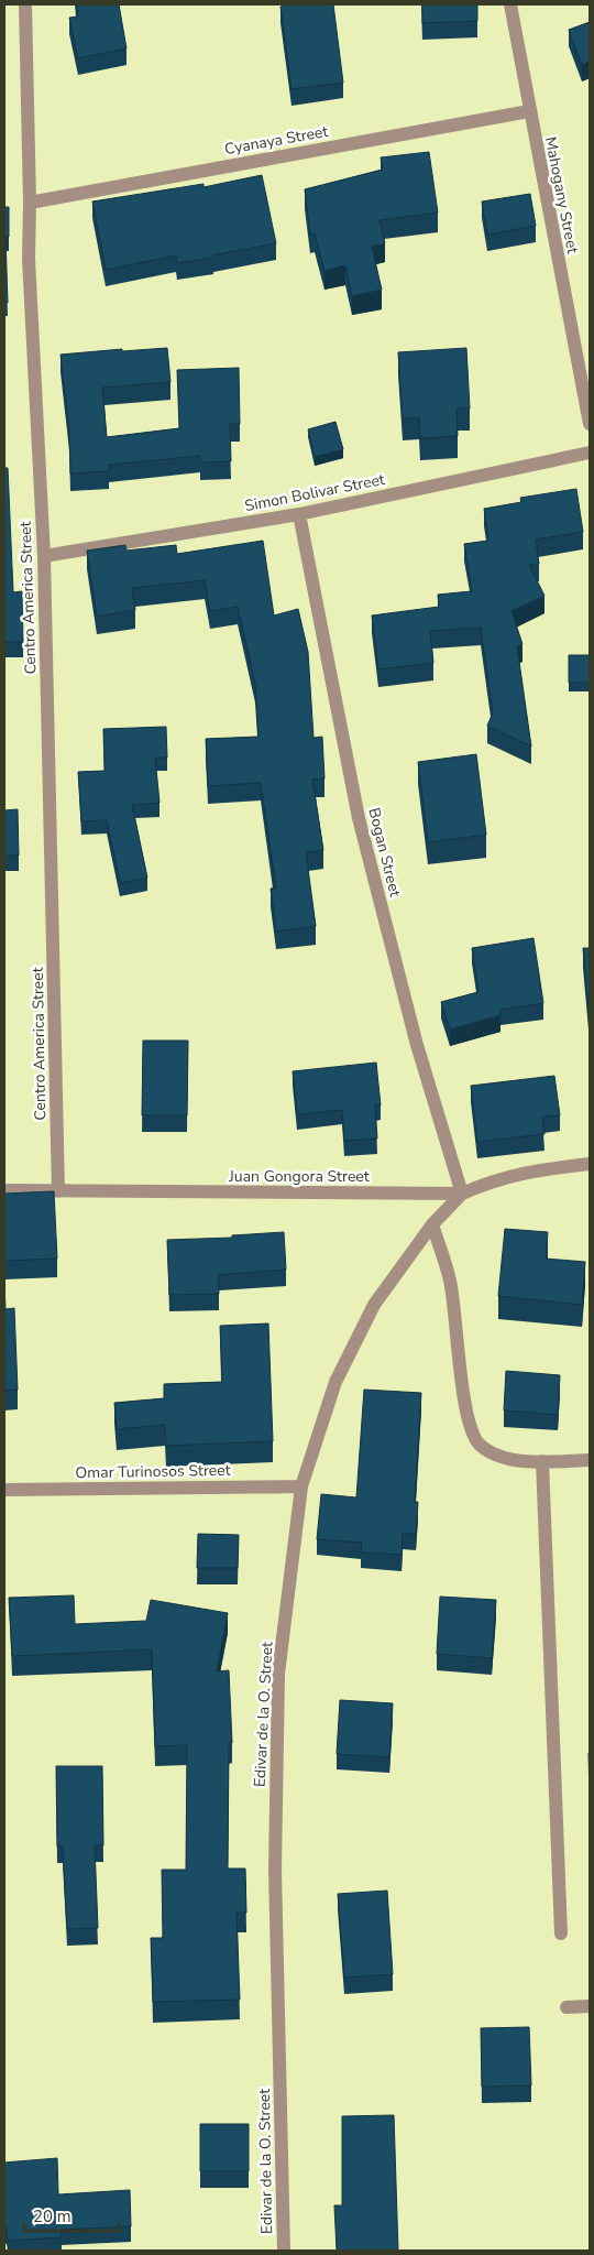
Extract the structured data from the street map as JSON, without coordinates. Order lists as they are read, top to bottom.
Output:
{
  "streets": {
    "street": [
      "Cyanaya Street",
      "Mahogany Street",
      "Simon Bolivar Street",
      "Centro America Street",
      "Bogan Street",
      "Juan Gongora Street",
      "Omar Turinosos Street",
      "Edivar de la O. Street"
    ]
  },
  "crossings": [
    ["Cyanaya Street", "Mahogany Street"],
    ["Cyanaya Street", "Centro America Street"],
    ["Simon Bolivar Street", "Centro America Street"],
    ["Simon Bolivar Street", "Bogan Street"],
    ["Centro America Street", "Juan Gongora Street"],
    ["Bogan Street", "Juan Gongora Street"],
    ["Bogan Street", "Edivar de la O. Street"],
    ["Juan Gongora Street", "Edivar de la O. Street"],
    ["Omar Turinosos Street", "Edivar de la O. Street"]
  ],
  "scale_bar": "20 m"
}
